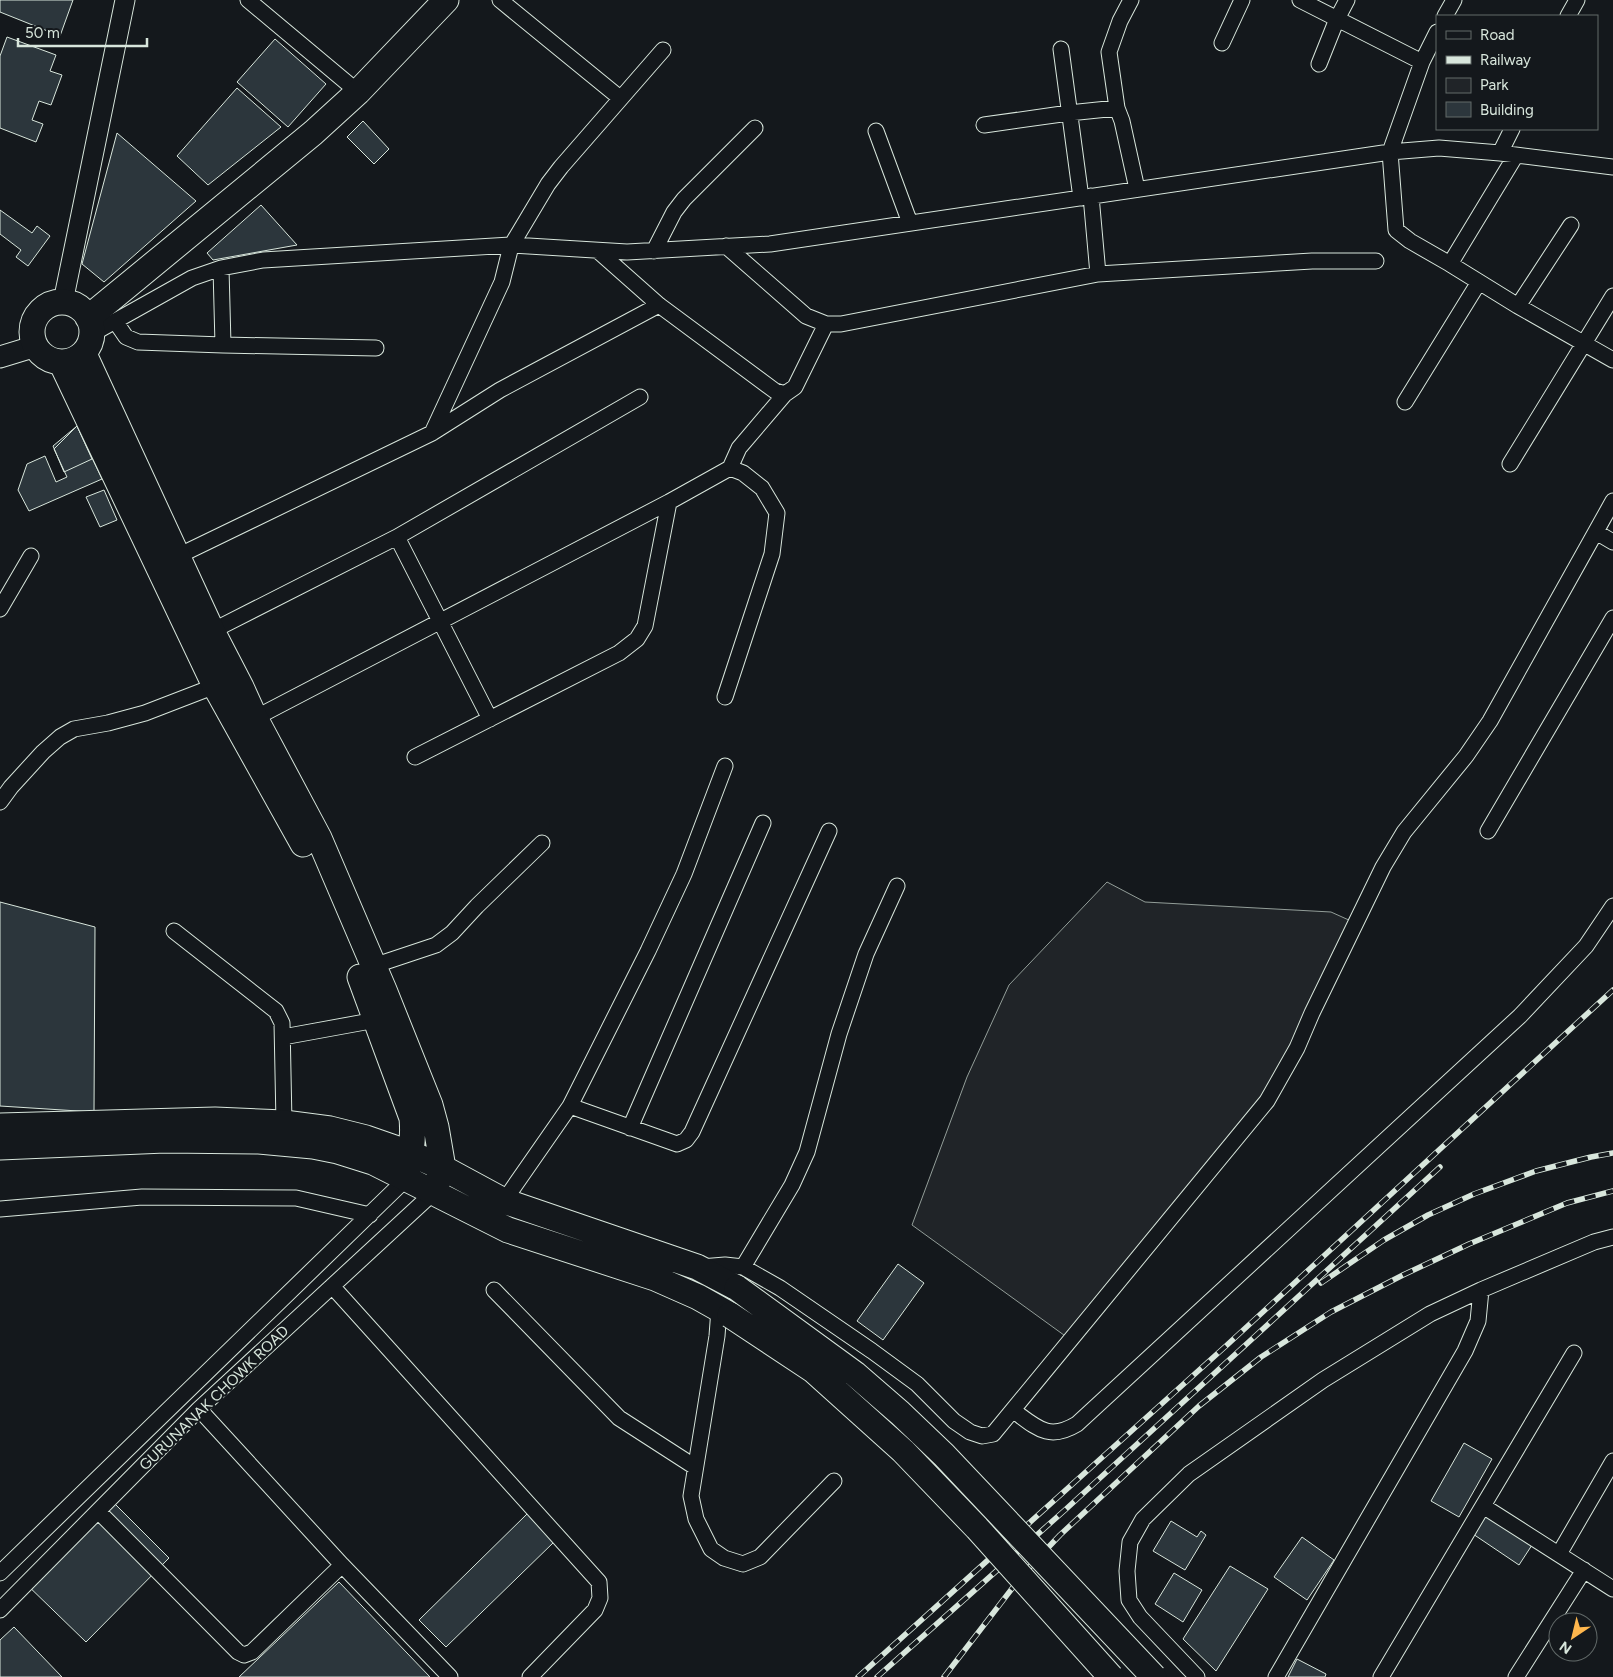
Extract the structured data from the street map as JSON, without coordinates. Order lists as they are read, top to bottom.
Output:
{
  "streets": {
    "street": ["GURUNANAK CHOWK ROAD"]
  },
  "legend": [
    "Road",
    "Railway",
    "Park",
    "Building"
  ],
  "scale_bar": "50 m",
  "north": "bottom left"
}
